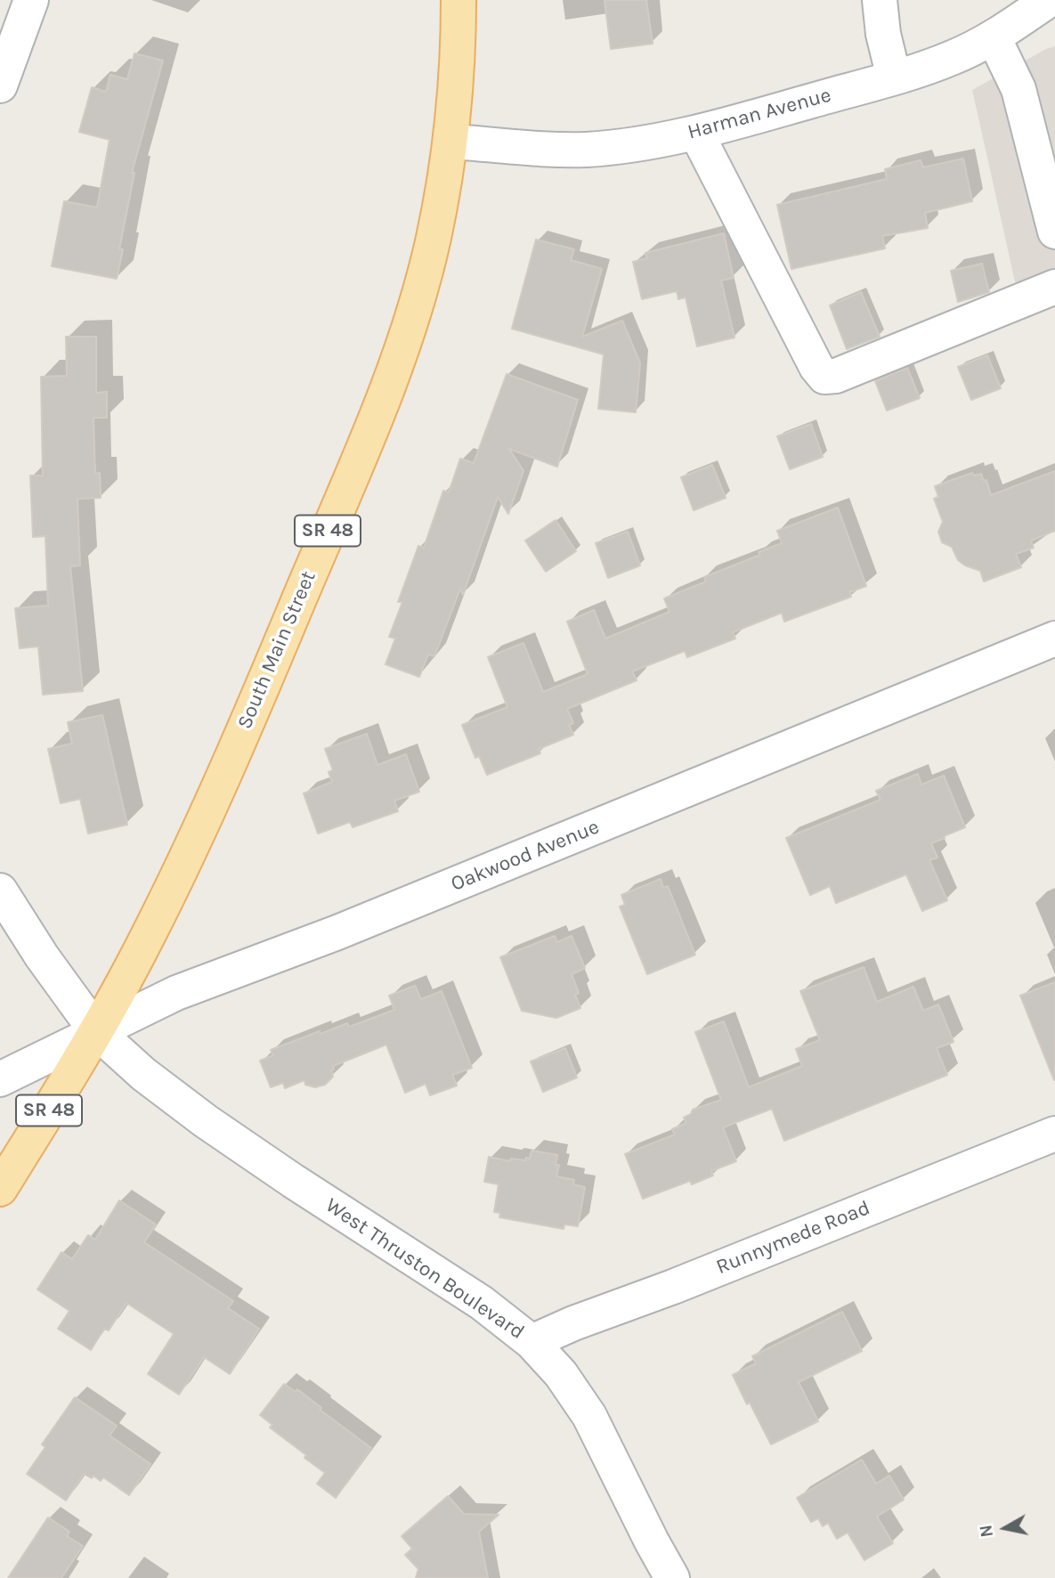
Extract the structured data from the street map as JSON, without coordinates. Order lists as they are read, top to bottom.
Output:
{
  "streets": {
    "main road": ["SR 48", "South Main Street"],
    "street": [
      "Harman Avenue",
      "Oakwood Avenue",
      "Runnymede Road",
      "West Thruston Boulevard"
    ]
  },
  "crossings": [
    ["Harman Avenue", "South Main Street"],
    ["South Main Street", "Oakwood Avenue"],
    ["South Main Street", "West Thruston Boulevard"],
    ["Oakwood Avenue", "West Thruston Boulevard"],
    ["Runnymede Road", "West Thruston Boulevard"]
  ],
  "north": "left"
}
